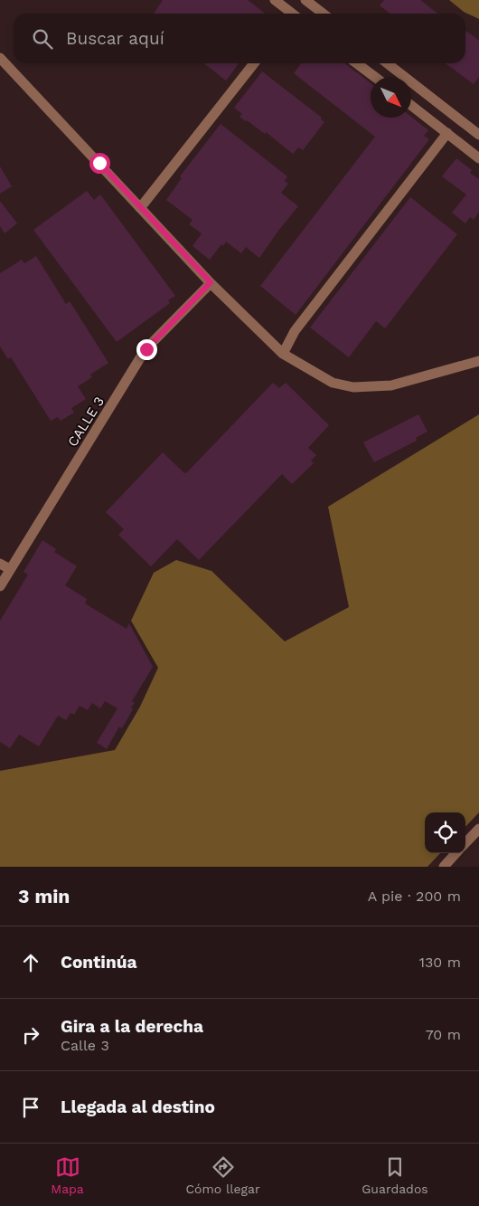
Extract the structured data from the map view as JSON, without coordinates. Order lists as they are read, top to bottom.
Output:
{
  "streets": {
    "street": ["CALLE 3"]
  },
  "north": "bottom right",
  "page": {
    "search": "Buscar aquí",
    "heading": ["3 min", "A pie · 200 m"],
    "list": [
      ["Continúa", "130 m"],
      ["Gira a la derecha", "Calle 3", "70 m"],
      "Llegada al destino"
    ],
    "nav": ["Mapa", "Cómo llegar", "Guardados"]
  }
}
